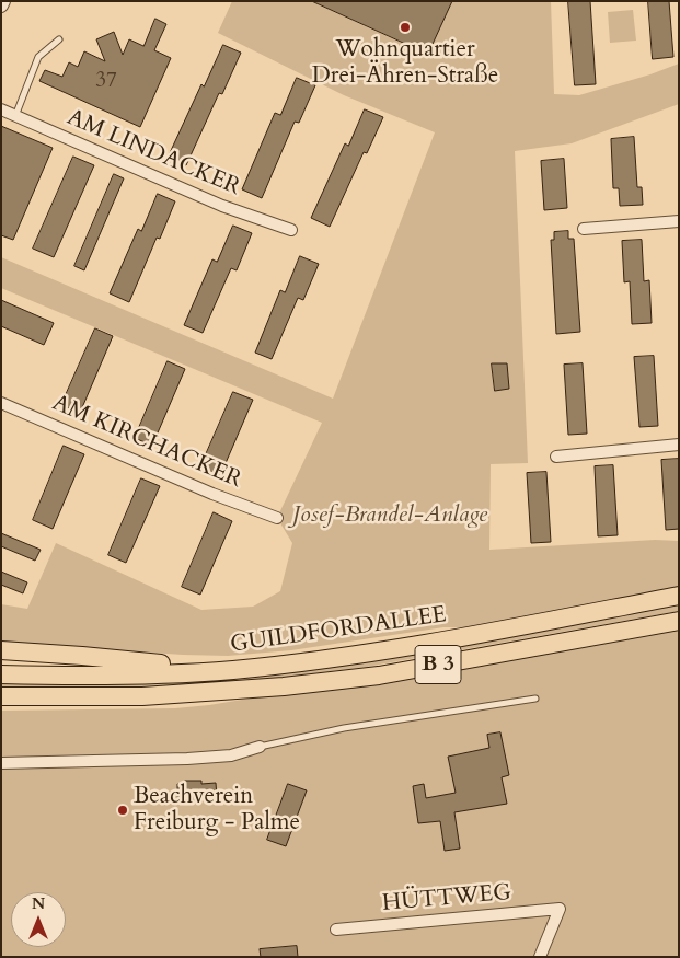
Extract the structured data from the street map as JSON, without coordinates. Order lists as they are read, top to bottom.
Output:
{
  "streets": {
    "highway": ["GUILDFORDALLEE", "B 3"],
    "street": ["AM LINDACKER", "AM KIRCHACKER", "HÜTTWEG"]
  },
  "parks": ["Josef-Brandel-Anlage"],
  "places": ["Wohnquartier Drei-Ähren-Straße", "Beachverein Freiburg - Palme"],
  "house_numbers": ["37"],
  "north": "top"
}
